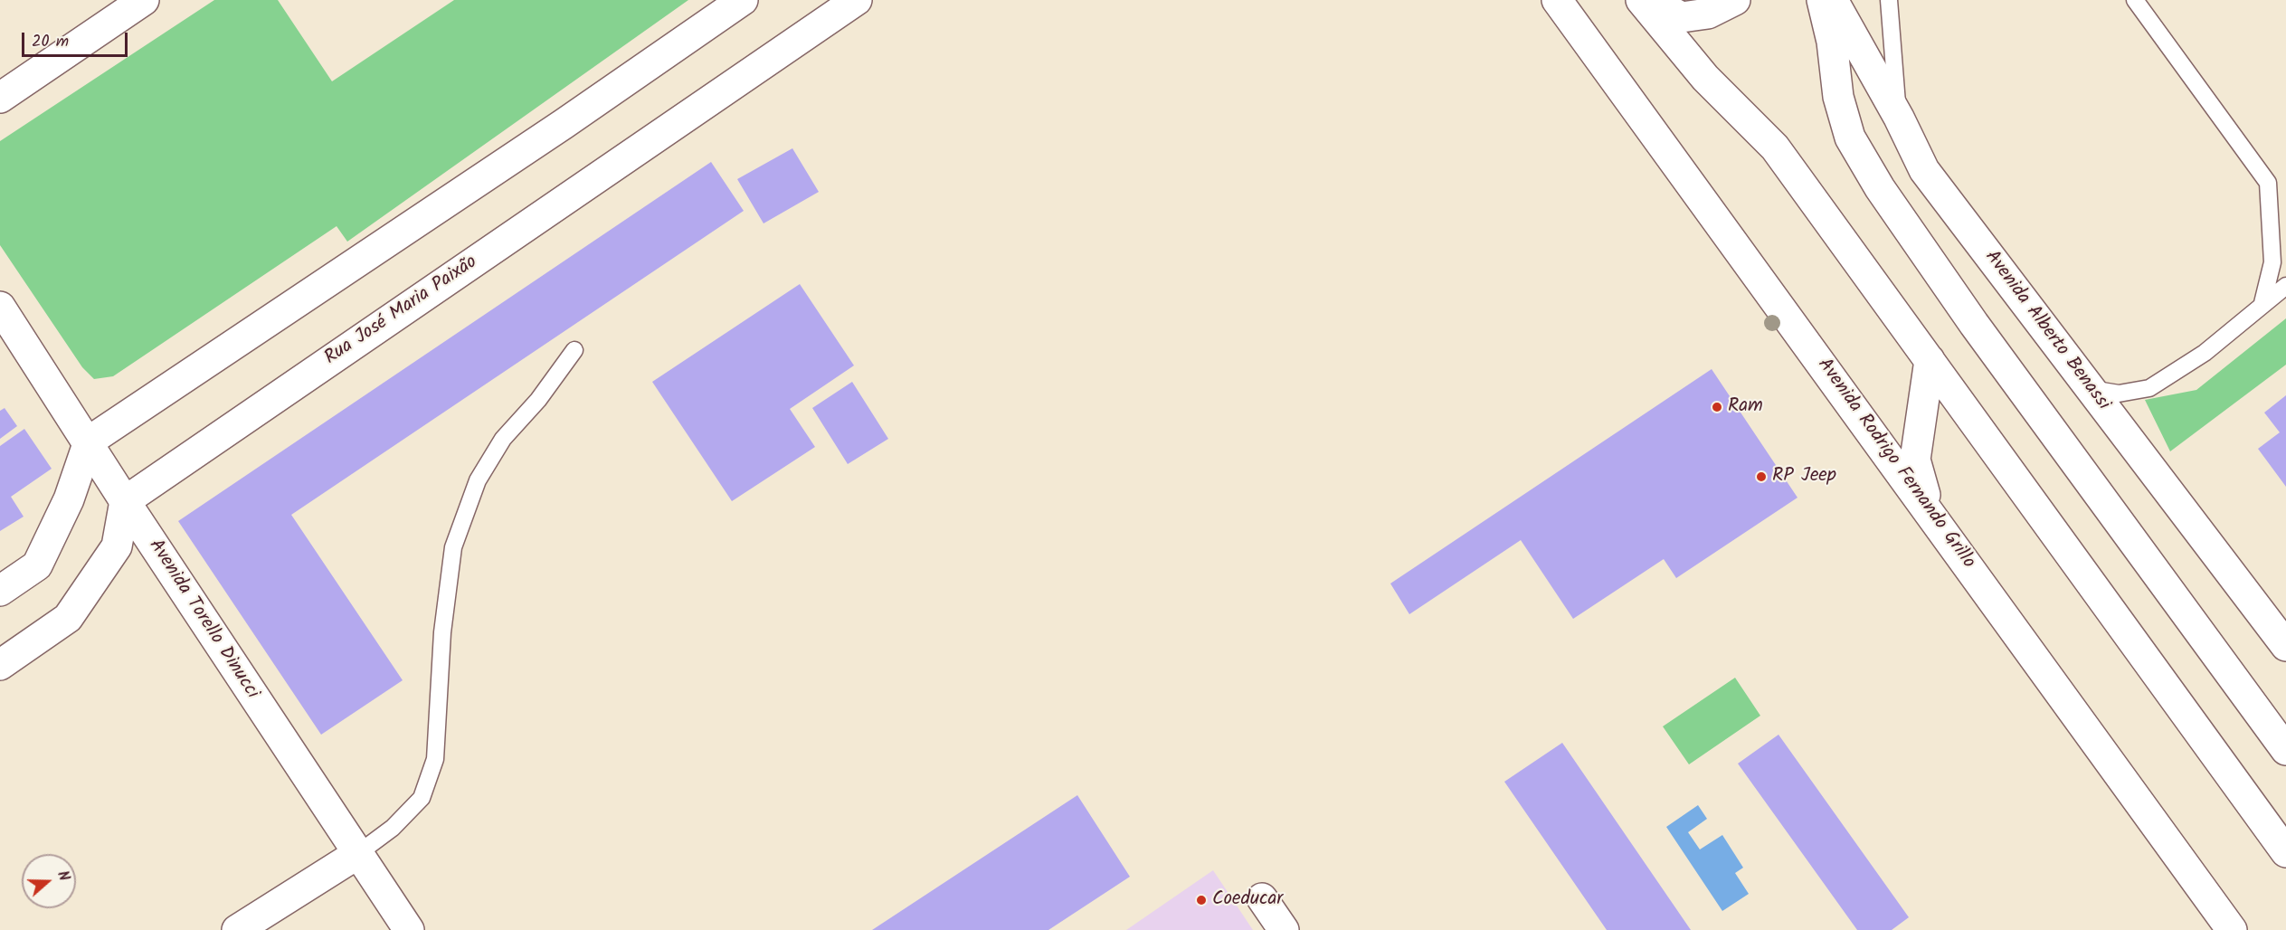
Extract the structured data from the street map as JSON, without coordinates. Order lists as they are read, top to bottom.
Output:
{
  "streets": {
    "street": [
      "Rua José Maria Paixão",
      "Avenida Alberto Benassi",
      "Avenida Rodrigo Fernando Grillo",
      "Avenida Torello Dinucci"
    ]
  },
  "crossings": [
    ["Rua José Maria Paixão", "Avenida Torello Dinucci"]
  ],
  "places": ["Ram", "RP Jeep", "Coeducar"],
  "scale_bar": "20 m",
  "north": "right"
}
